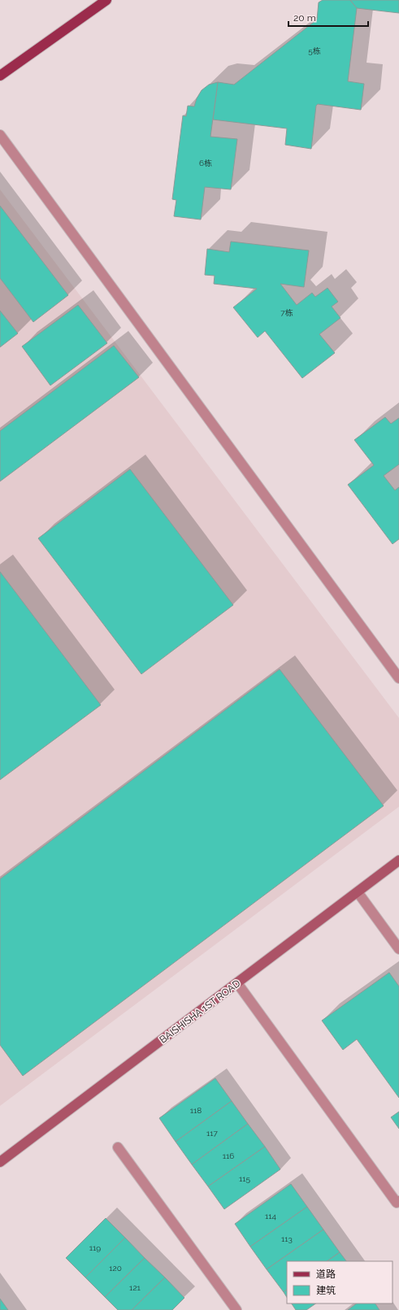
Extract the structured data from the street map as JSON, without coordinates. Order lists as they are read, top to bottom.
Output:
{
  "streets": {
    "street": ["BAISHISHA 1ST ROAD"]
  },
  "house_numbers": [
    "5栋",
    "6栋",
    "7栋",
    "118",
    "117",
    "116",
    "115",
    "114",
    "113",
    "119",
    "120",
    "121"
  ],
  "legend": ["道路", "建筑"],
  "scale_bar": "20 m"
}
